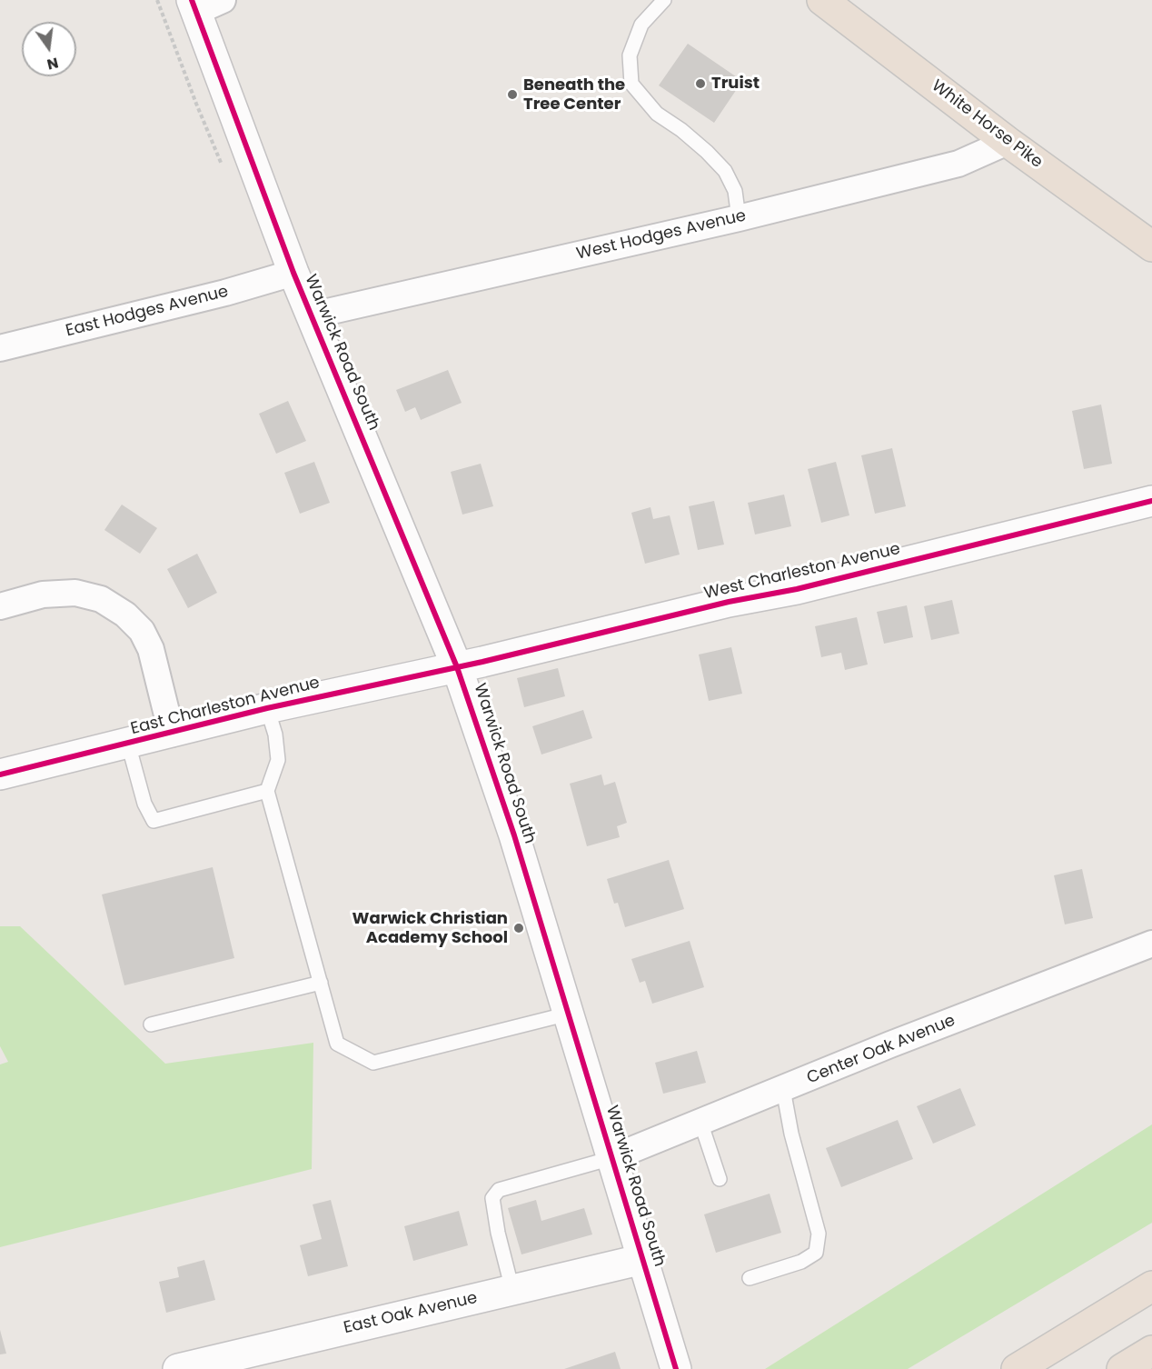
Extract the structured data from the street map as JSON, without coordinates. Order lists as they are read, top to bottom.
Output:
{
  "streets": {
    "highway": ["White Horse Pike"],
    "street": [
      "West Hodges Avenue",
      "East Hodges Avenue",
      "Warwick Road South",
      "West Charleston Avenue",
      "East Charleston Avenue",
      "Center Oak Avenue",
      "East Oak Avenue"
    ]
  },
  "crossings": [
    ["White Horse Pike", "West Hodges Avenue"],
    ["West Hodges Avenue", "Warwick Road South"],
    ["East Hodges Avenue", "Warwick Road South"],
    ["Warwick Road South", "West Charleston Avenue"],
    ["Warwick Road South", "East Charleston Avenue"],
    ["Warwick Road South", "Center Oak Avenue"],
    ["Warwick Road South", "East Oak Avenue"],
    ["West Charleston Avenue", "East Charleston Avenue"]
  ],
  "places": ["Truist", "Beneath the Tree Center", "Warwick Christian Academy School"],
  "north": "bottom"
}
